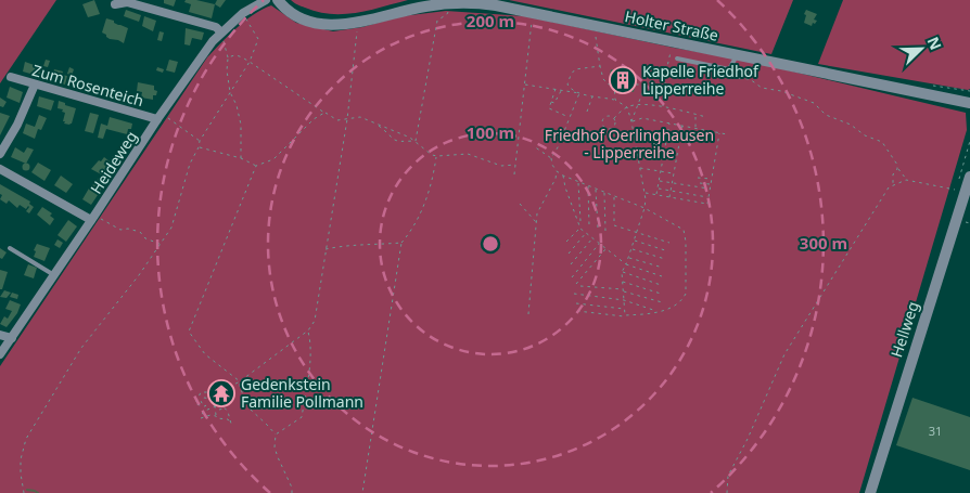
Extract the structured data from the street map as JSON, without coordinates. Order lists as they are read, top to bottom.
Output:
{
  "streets": {
    "street": [
      "Holter Straße",
      "Zum Rosenteich",
      "Heideweg",
      "Hellweg"
    ]
  },
  "crossings": [
    ["Zum Rosenteich", "Heideweg"]
  ],
  "parks": ["Friedhof Oerlinghausen - Lipperreihe"],
  "places": {
    "building": ["Kapelle Friedhof Lipperreihe"],
    "temple": ["Gedenkstein Familie Pollmann"]
  },
  "house_numbers": ["31"],
  "north": "top right",
  "rings": ["200 m", "100 m", "300 m"]
}
